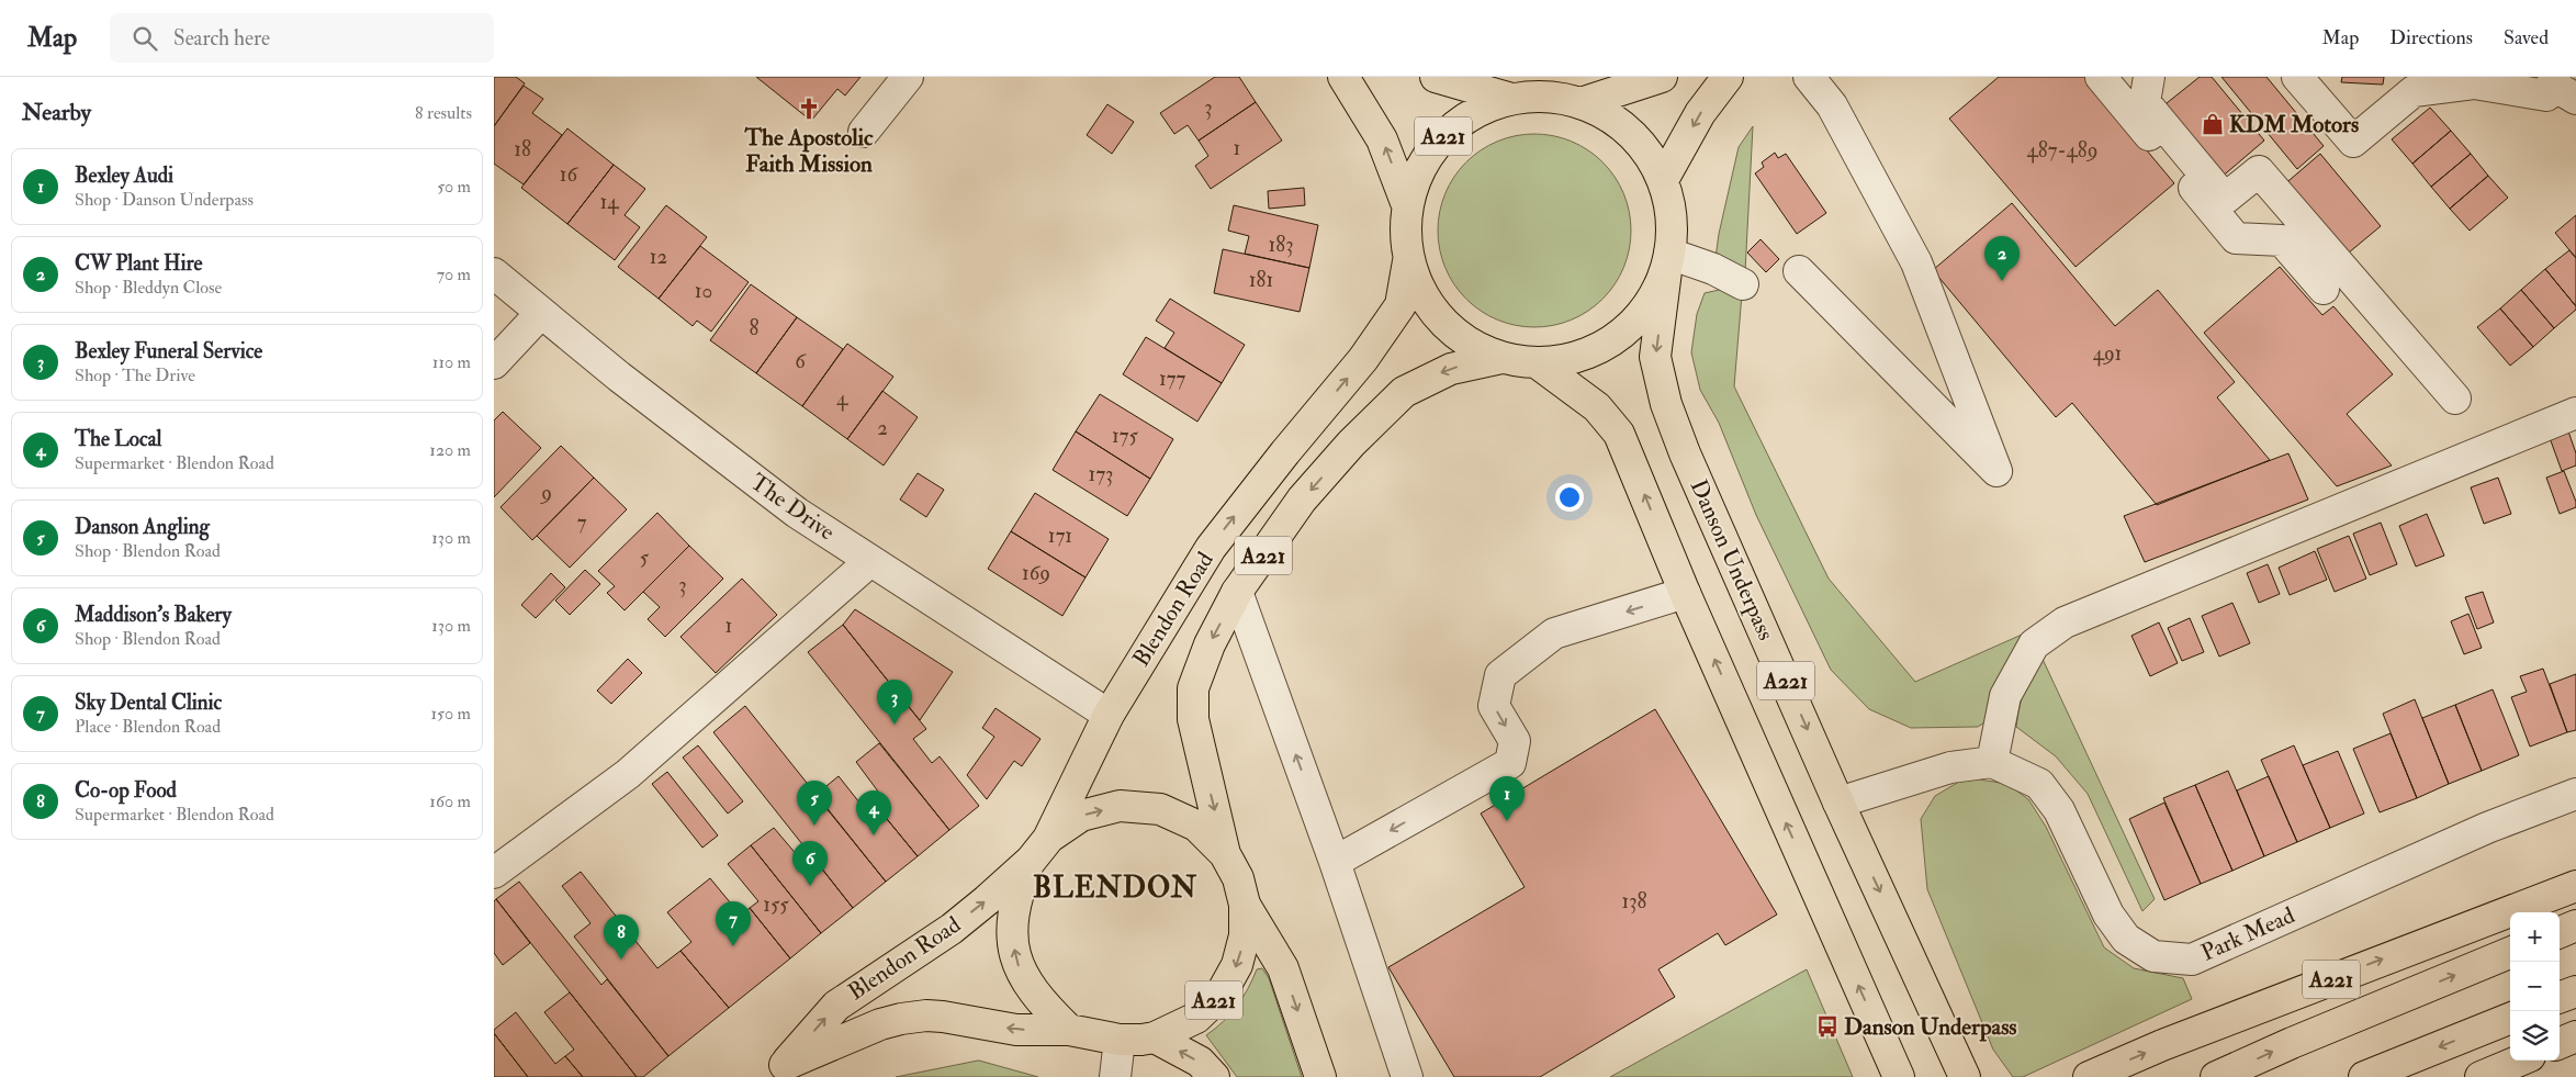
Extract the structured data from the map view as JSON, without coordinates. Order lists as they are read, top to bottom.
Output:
{
  "streets": {
    "main road": ["A221", "Danson Underpass", "Blendon Road"],
    "street": ["The Drive", "Park Mead"]
  },
  "crossings": [
    ["A221", "Danson Underpass"],
    ["A221", "Blendon Road"],
    ["The Drive", "Blendon Road"]
  ],
  "districts": ["BLENDON"],
  "places": {
    "church": ["The Apostolic Faith Mission"],
    "shop": ["KDM Motors"],
    "bus stop": ["Danson Underpass"]
  },
  "house_numbers": [
    "3",
    "1",
    "18",
    "487-489",
    "16",
    "14",
    "183",
    "12",
    "181",
    "10",
    "8",
    "491",
    "6",
    "177",
    "4",
    "2",
    "175",
    "173",
    "9",
    "7",
    "171",
    "5",
    "169",
    "3",
    "1",
    "138",
    "155"
  ],
  "page": {
    "header": "Map",
    "search": "Search here",
    "nav": ["Map", "Directions", "Saved"],
    "heading": ["Nearby", "8 results"],
    "list": [
      {
        "mark": "1",
        "name": "Bexley Audi",
        "note": "Shop · Danson Underpass",
        "value": "50 m"
      },
      {
        "mark": "2",
        "name": "CW Plant Hire",
        "note": "Shop · Bleddyn Close",
        "value": "70 m"
      },
      {
        "mark": "3",
        "name": "Bexley Funeral Service",
        "note": "Shop · The Drive",
        "value": "110 m"
      },
      {
        "mark": "4",
        "name": "The Local",
        "note": "Supermarket · Blendon Road",
        "value": "120 m"
      },
      {
        "mark": "5",
        "name": "Danson Angling",
        "note": "Shop · Blendon Road",
        "value": "130 m"
      },
      {
        "mark": "6",
        "name": "Maddison's Bakery",
        "note": "Shop · Blendon Road",
        "value": "130 m"
      },
      {
        "mark": "7",
        "name": "Sky Dental Clinic",
        "note": "Place · Blendon Road",
        "value": "150 m"
      },
      {
        "mark": "8",
        "name": "Co-op Food",
        "note": "Supermarket · Blendon Road",
        "value": "160 m"
      }
    ],
    "pins": [
      "2",
      "3",
      "1",
      "5",
      "4",
      "6",
      "7",
      "8"
    ],
    "map_buttons": ["+", "−"]
  }
}
